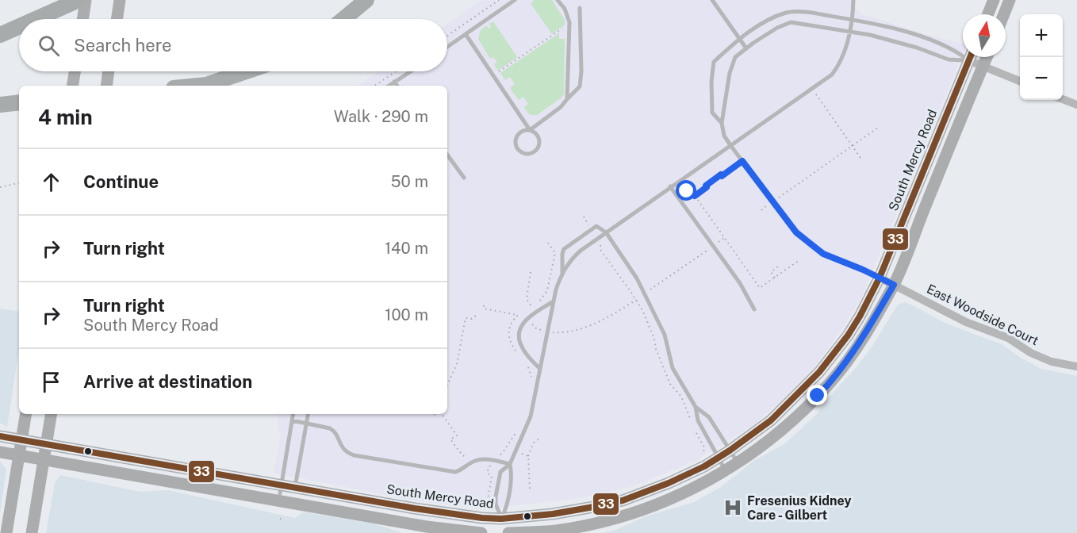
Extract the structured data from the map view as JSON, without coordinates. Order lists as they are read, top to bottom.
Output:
{
  "streets": {
    "main road": ["South Mercy Road"],
    "street": ["East Woodside Court"]
  },
  "crossings": [
    ["South Mercy Road", "East Woodside Court"]
  ],
  "places": {
    "hospital": ["Fresenius Kidney Care - Gilbert"]
  },
  "lines": ["transit line 33"],
  "north": "top",
  "page": {
    "map_buttons": ["+", "−"],
    "search": "Search here",
    "heading": ["4 min", "Walk · 290 m"],
    "list": [
      ["Continue", "50 m"],
      ["Turn right", "140 m"],
      ["Turn right", "South Mercy Road", "100 m"],
      "Arrive at destination"
    ]
  }
}
